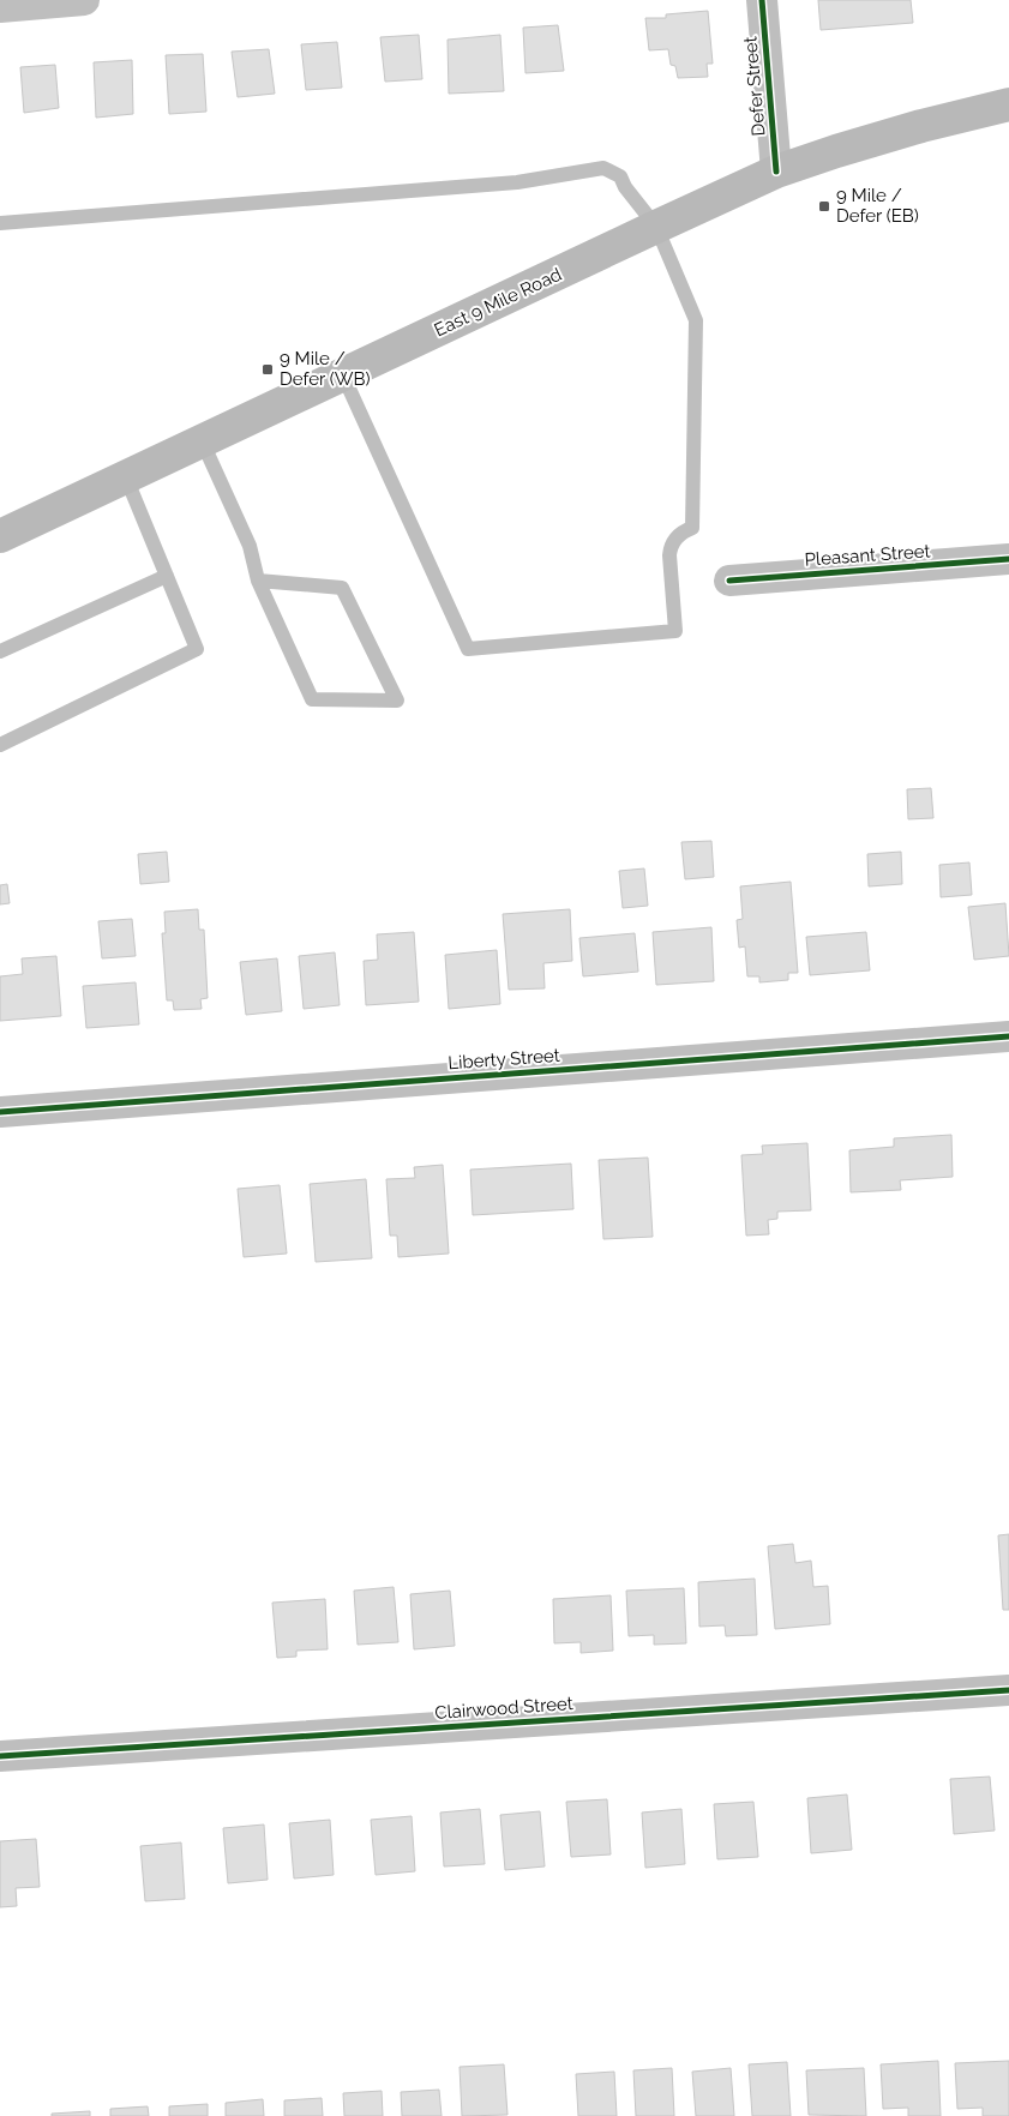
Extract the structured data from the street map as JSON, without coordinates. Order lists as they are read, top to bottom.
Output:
{
  "streets": {
    "main road": ["East 9 Mile Road"],
    "street": [
      "Defer Street",
      "Pleasant Street",
      "Liberty Street",
      "Clairwood Street"
    ]
  },
  "crossings": [
    ["Defer Street", "East 9 Mile Road"]
  ],
  "places": {
    "transit": ["9 Mile / Defer (EB)", "9 Mile / Defer (WB)"]
  }
}
